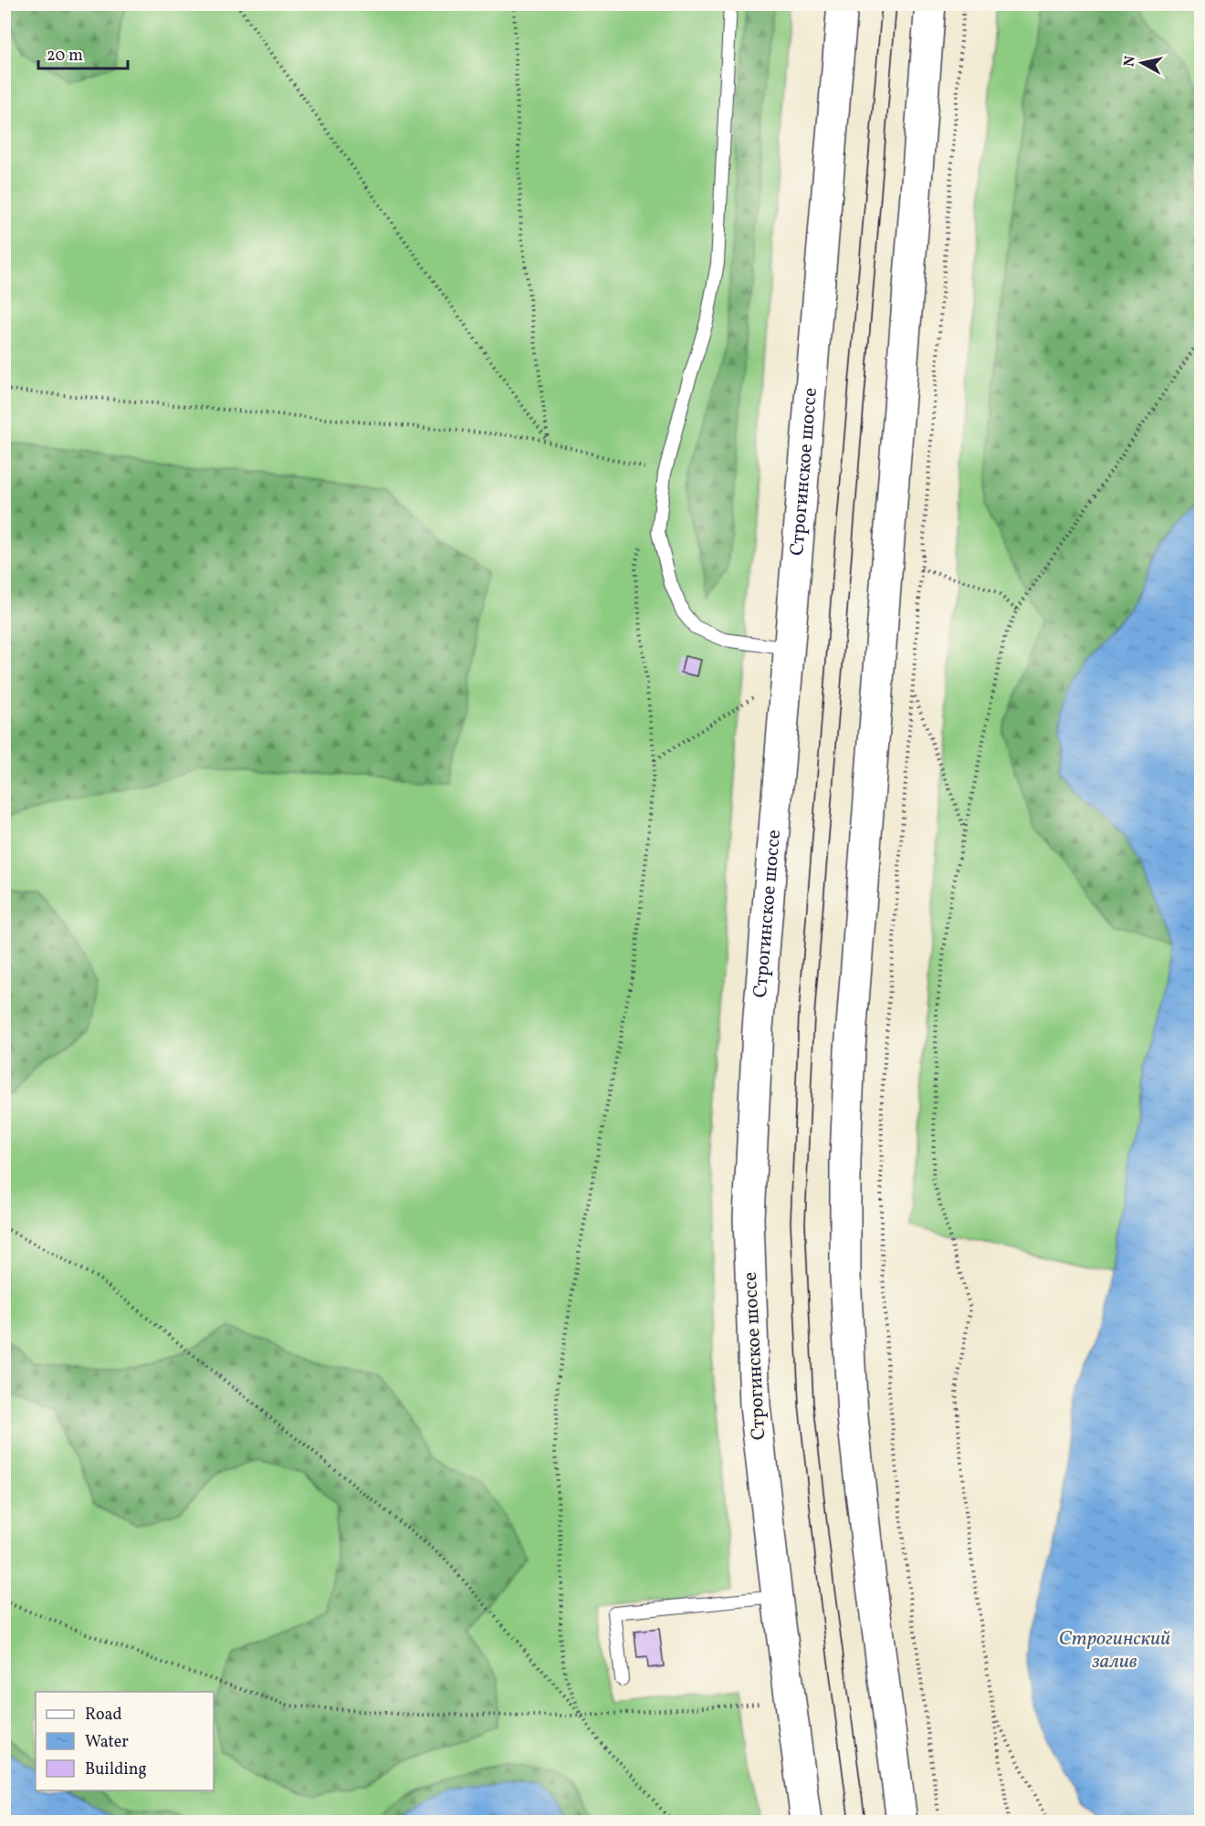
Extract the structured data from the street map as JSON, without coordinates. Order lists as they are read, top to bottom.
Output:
{
  "streets": {
    "main road": ["Строгинское шоссе"]
  },
  "water": ["Строгинский залив"],
  "legend": ["Road", "Water", "Building"],
  "scale_bar": "20 m",
  "north": "left"
}
